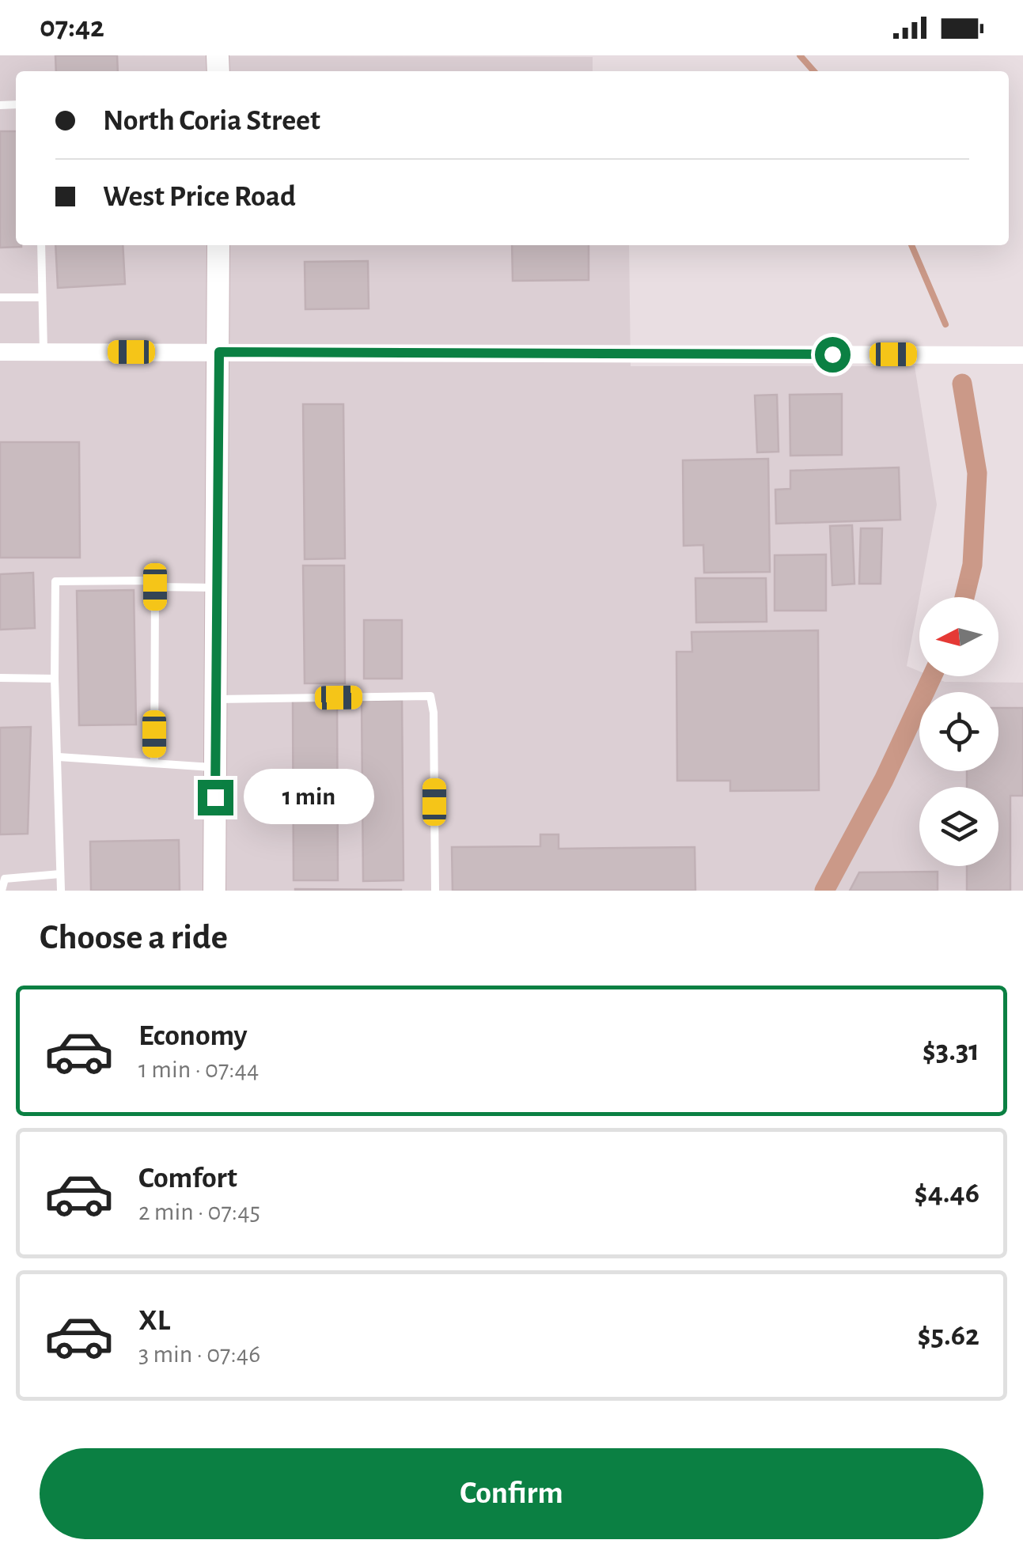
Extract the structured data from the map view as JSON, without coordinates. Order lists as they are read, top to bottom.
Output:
{
  "north": "left",
  "page": {
    "status": "07:42",
    "banner": ["North Coria Street", "West Price Road"],
    "bubble": "1 min",
    "heading": "Choose a ride",
    "list": [
      {
        "name": "Economy",
        "note": "1 min · 07:44",
        "value": "$3.31"
      },
      {
        "name": "Comfort",
        "note": "2 min · 07:45",
        "value": "$4.46"
      },
      {
        "name": "XL",
        "note": "3 min · 07:46",
        "value": "$5.62"
      }
    ],
    "buttons": "Confirm"
  }
}
